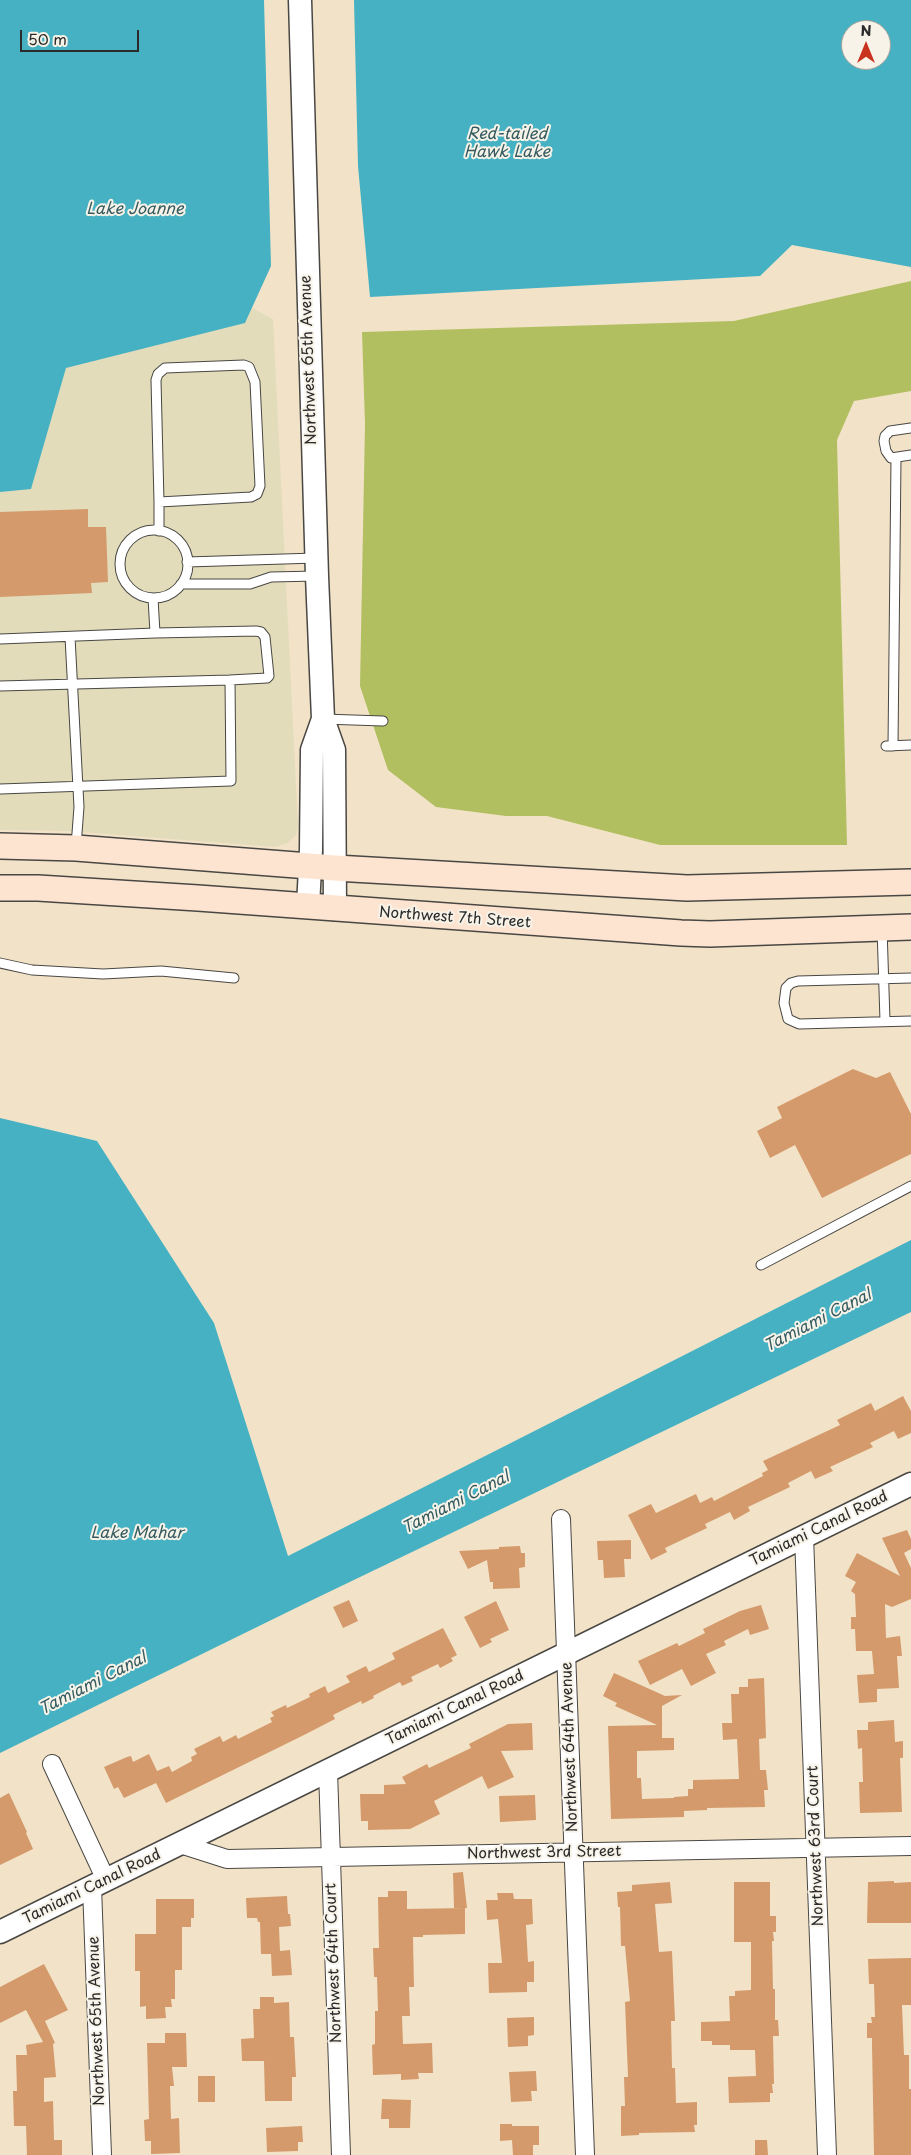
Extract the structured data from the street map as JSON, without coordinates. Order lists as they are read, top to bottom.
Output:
{
  "streets": {
    "main road": ["Northwest 7th Street"],
    "street": [
      "Northwest 65th Avenue",
      "Tamiami Canal Road",
      "Northwest 64th Avenue",
      "Northwest 63rd Court",
      "Northwest 3rd Street",
      "Northwest 64th Court"
    ]
  },
  "crossings": [
    ["Northwest 65th Avenue", "Northwest 7th Street"],
    ["Northwest 65th Avenue", "Tamiami Canal Road"],
    ["Tamiami Canal Road", "Northwest 64th Avenue"],
    ["Tamiami Canal Road", "Northwest 63rd Court"],
    ["Tamiami Canal Road", "Northwest 3rd Street"],
    ["Tamiami Canal Road", "Northwest 64th Court"],
    ["Northwest 64th Avenue", "Northwest 3rd Street"],
    ["Northwest 63rd Court", "Northwest 3rd Street"],
    ["Northwest 3rd Street", "Northwest 64th Court"]
  ],
  "water": [
    "Red-tailed Hawk Lake",
    "Lake Joanne",
    "Tamiami Canal",
    "Lake Mahar"
  ],
  "scale_bar": "50 m",
  "north": "top"
}
